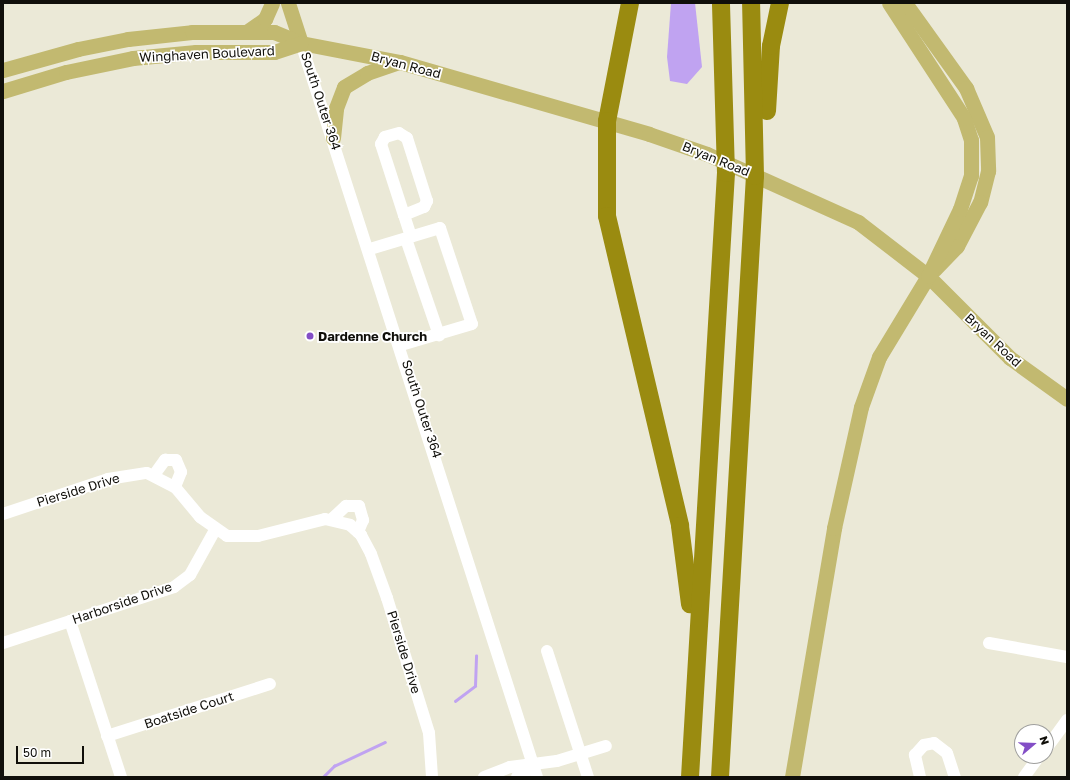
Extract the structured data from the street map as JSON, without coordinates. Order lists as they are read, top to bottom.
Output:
{
  "streets": {
    "main road": ["Winghaven Boulevard", "Bryan Road"],
    "street": [
      "South Outer 364",
      "Pierside Drive",
      "Harborside Drive",
      "Boatside Court"
    ]
  },
  "crossings": [
    ["Winghaven Boulevard", "Bryan Road"],
    ["Winghaven Boulevard", "South Outer 364"],
    ["Bryan Road", "South Outer 364"]
  ],
  "places": ["Dardenne Church"],
  "scale_bar": "50 m",
  "north": "right"
}
